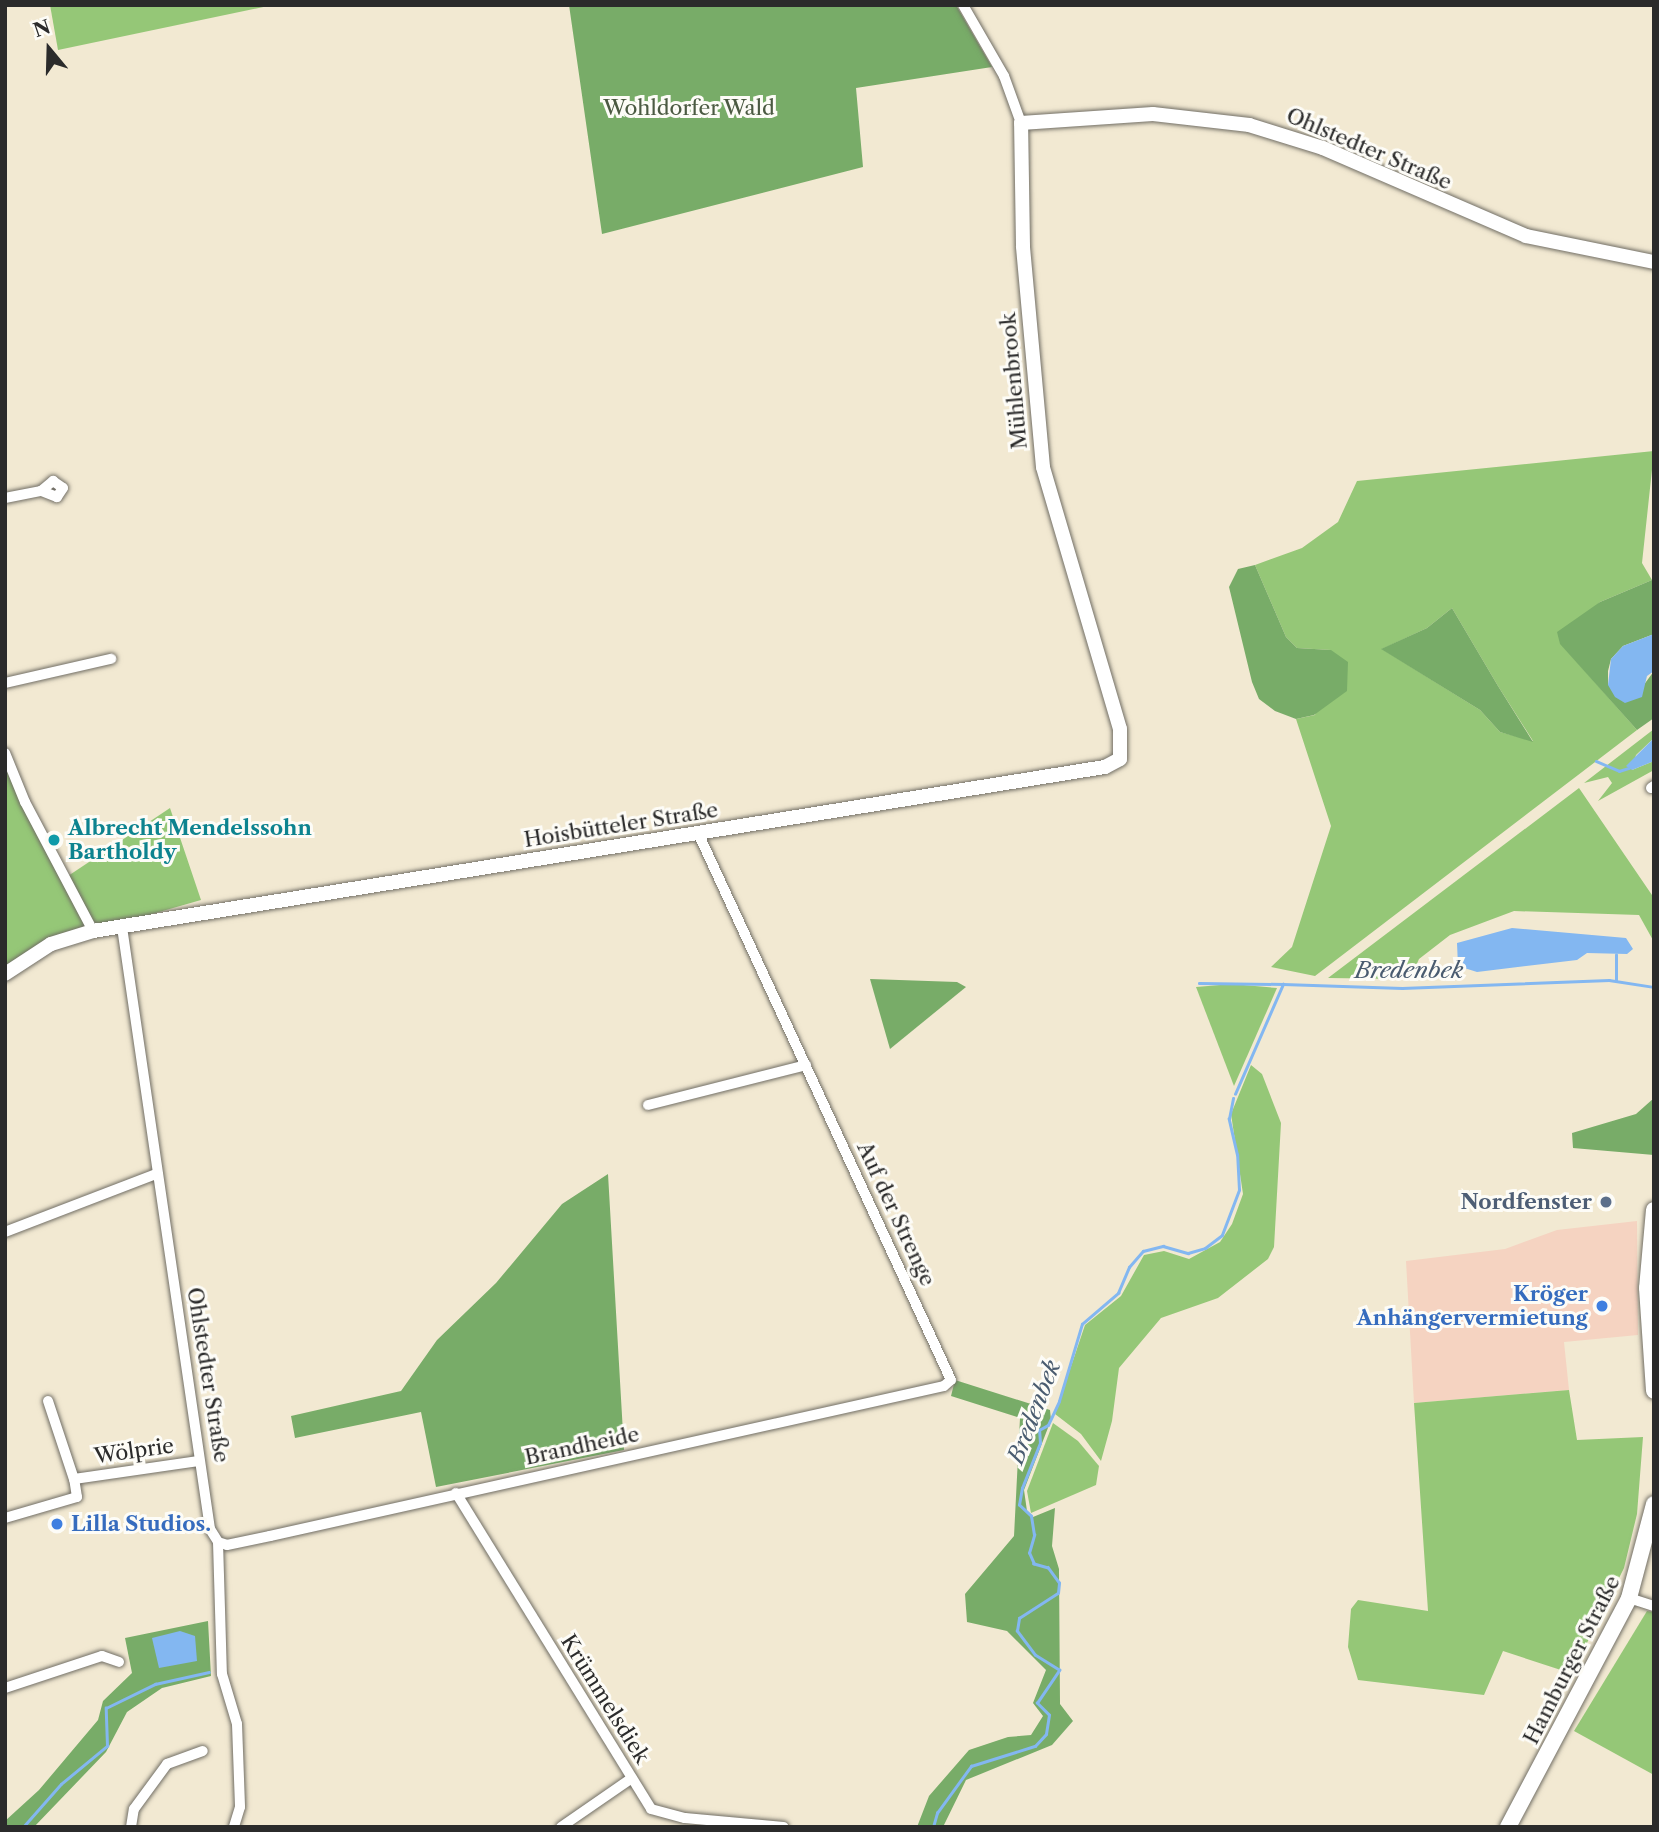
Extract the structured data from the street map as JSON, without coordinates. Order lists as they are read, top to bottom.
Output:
{
  "streets": {
    "main road": ["Hamburger Straße"],
    "street": [
      "Ohlstedter Straße",
      "Mühlenbrook",
      "Hoisbütteler Straße",
      "Auf der Strenge",
      "Brandheide",
      "Wölprie",
      "Krümmelsdiek"
    ]
  },
  "crossings": [
    ["Ohlstedter Straße", "Mühlenbrook"],
    ["Ohlstedter Straße", "Hoisbütteler Straße"],
    ["Ohlstedter Straße", "Brandheide"],
    ["Ohlstedter Straße", "Wölprie"],
    ["Mühlenbrook", "Hoisbütteler Straße"],
    ["Hoisbütteler Straße", "Auf der Strenge"],
    ["Auf der Strenge", "Brandheide"],
    ["Brandheide", "Krümmelsdiek"]
  ],
  "water": ["Bredenbek"],
  "parks": ["Wohldorfer Wald"],
  "places": [
    "Albrecht Mendelssohn Bartholdy",
    "Nordfenster",
    "Kröger Anhängervermietung",
    "Lilla Studios."
  ],
  "north": "top"
}
